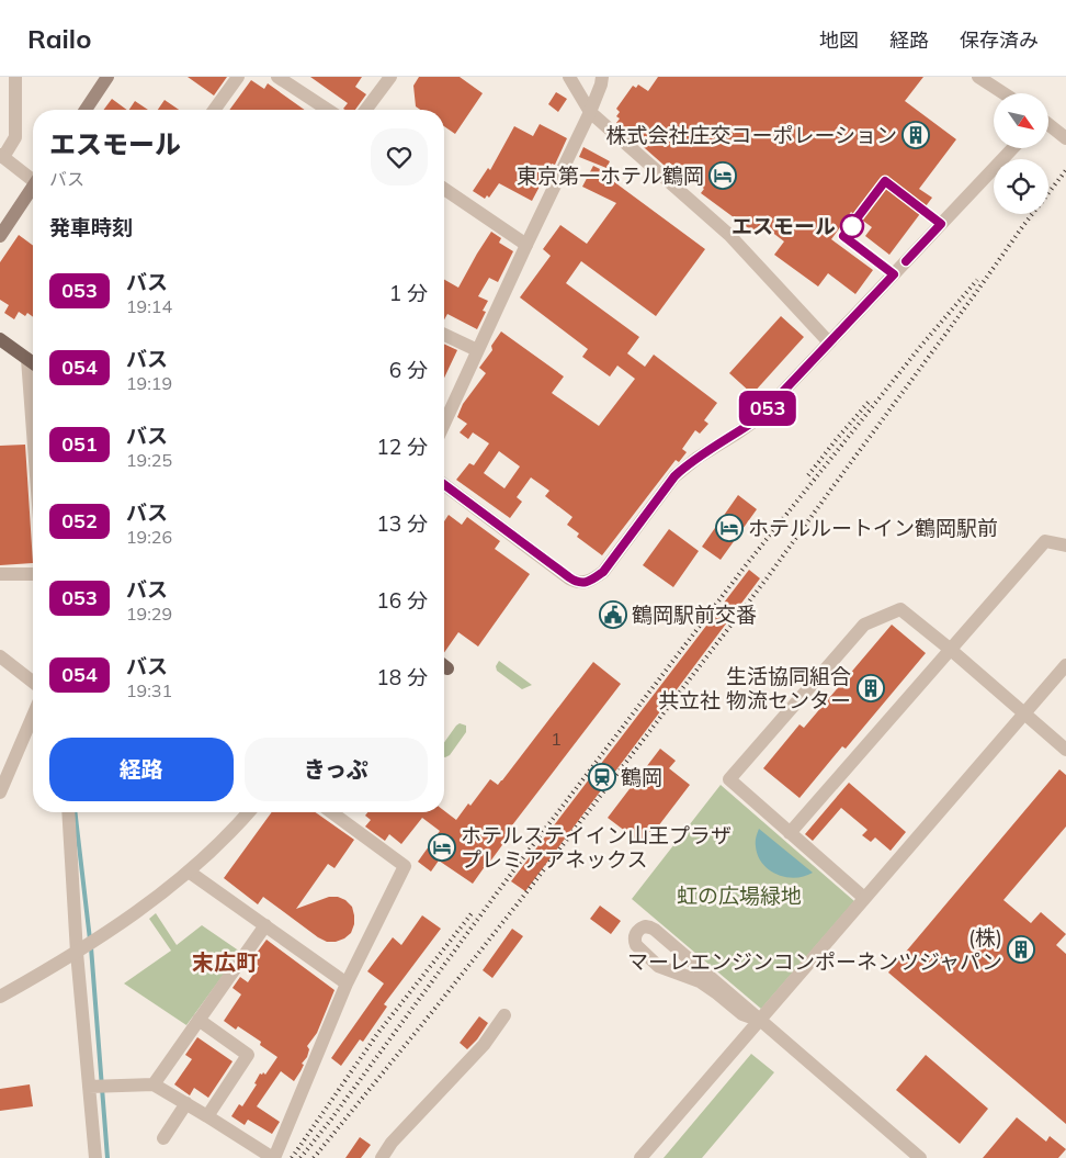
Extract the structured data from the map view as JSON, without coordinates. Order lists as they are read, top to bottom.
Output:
{
  "districts": ["末広町"],
  "parks": ["虹の広場緑地"],
  "places": {
    "building": ["株式会社庄交コーポレーション", "生活協同組合 共立社 物流センター", "(株) マーレエンジンコンポーネンツジャパン"],
    "hotel": ["東京第一ホテル鶴岡", "ホテルルートイン鶴岡駅前", "ホテルステイイン山王プラザ プレミアアネックス"],
    "other": ["エスモール"],
    "public building": ["鶴岡駅前交番"],
    "station": ["鶴岡"]
  },
  "lines": ["bus line 053"],
  "house_numbers": ["1"],
  "north": "bottom right",
  "page": {
    "header": "Railo",
    "nav": ["地図", "経路", "保存済み"],
    "on_map": "053",
    "heading": [
      ["エスモール", "バス"],
      "発車時刻"
    ],
    "list": [
      {
        "mark": "053",
        "name": "バス",
        "note": "19:14",
        "value": "1 分"
      },
      {
        "mark": "054",
        "name": "バス",
        "note": "19:19",
        "value": "6 分"
      },
      {
        "mark": "051",
        "name": "バス",
        "note": "19:25",
        "value": "12 分"
      },
      {
        "mark": "052",
        "name": "バス",
        "note": "19:26",
        "value": "13 分"
      },
      {
        "mark": "053",
        "name": "バス",
        "note": "19:29",
        "value": "16 分"
      },
      {
        "mark": "054",
        "name": "バス",
        "note": "19:31",
        "value": "18 分"
      }
    ],
    "buttons": ["経路", "きっぷ"]
  }
}
